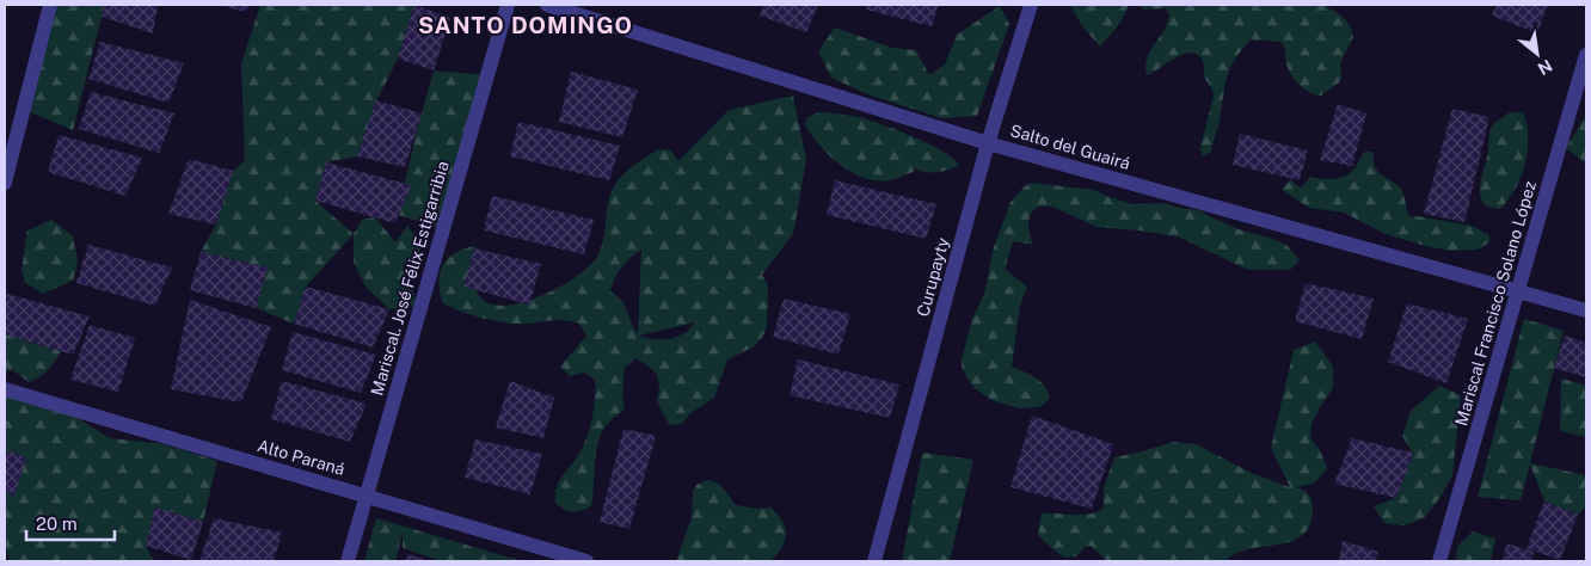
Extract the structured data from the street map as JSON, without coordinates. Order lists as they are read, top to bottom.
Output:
{
  "streets": {
    "street": [
      "Salto del Guairá",
      "Curupayty",
      "Mariscal. José Félix Estigarribia",
      "Mariscal Francisco Solano López",
      "Alto Paraná"
    ]
  },
  "crossings": [
    ["Salto del Guairá", "Curupayty"],
    ["Salto del Guairá", "Mariscal Francisco Solano López"],
    ["Mariscal. José Félix Estigarribia", "Alto Paraná"]
  ],
  "districts": ["SANTO DOMINGO"],
  "scale_bar": "20 m",
  "north": "bottom right"
}
